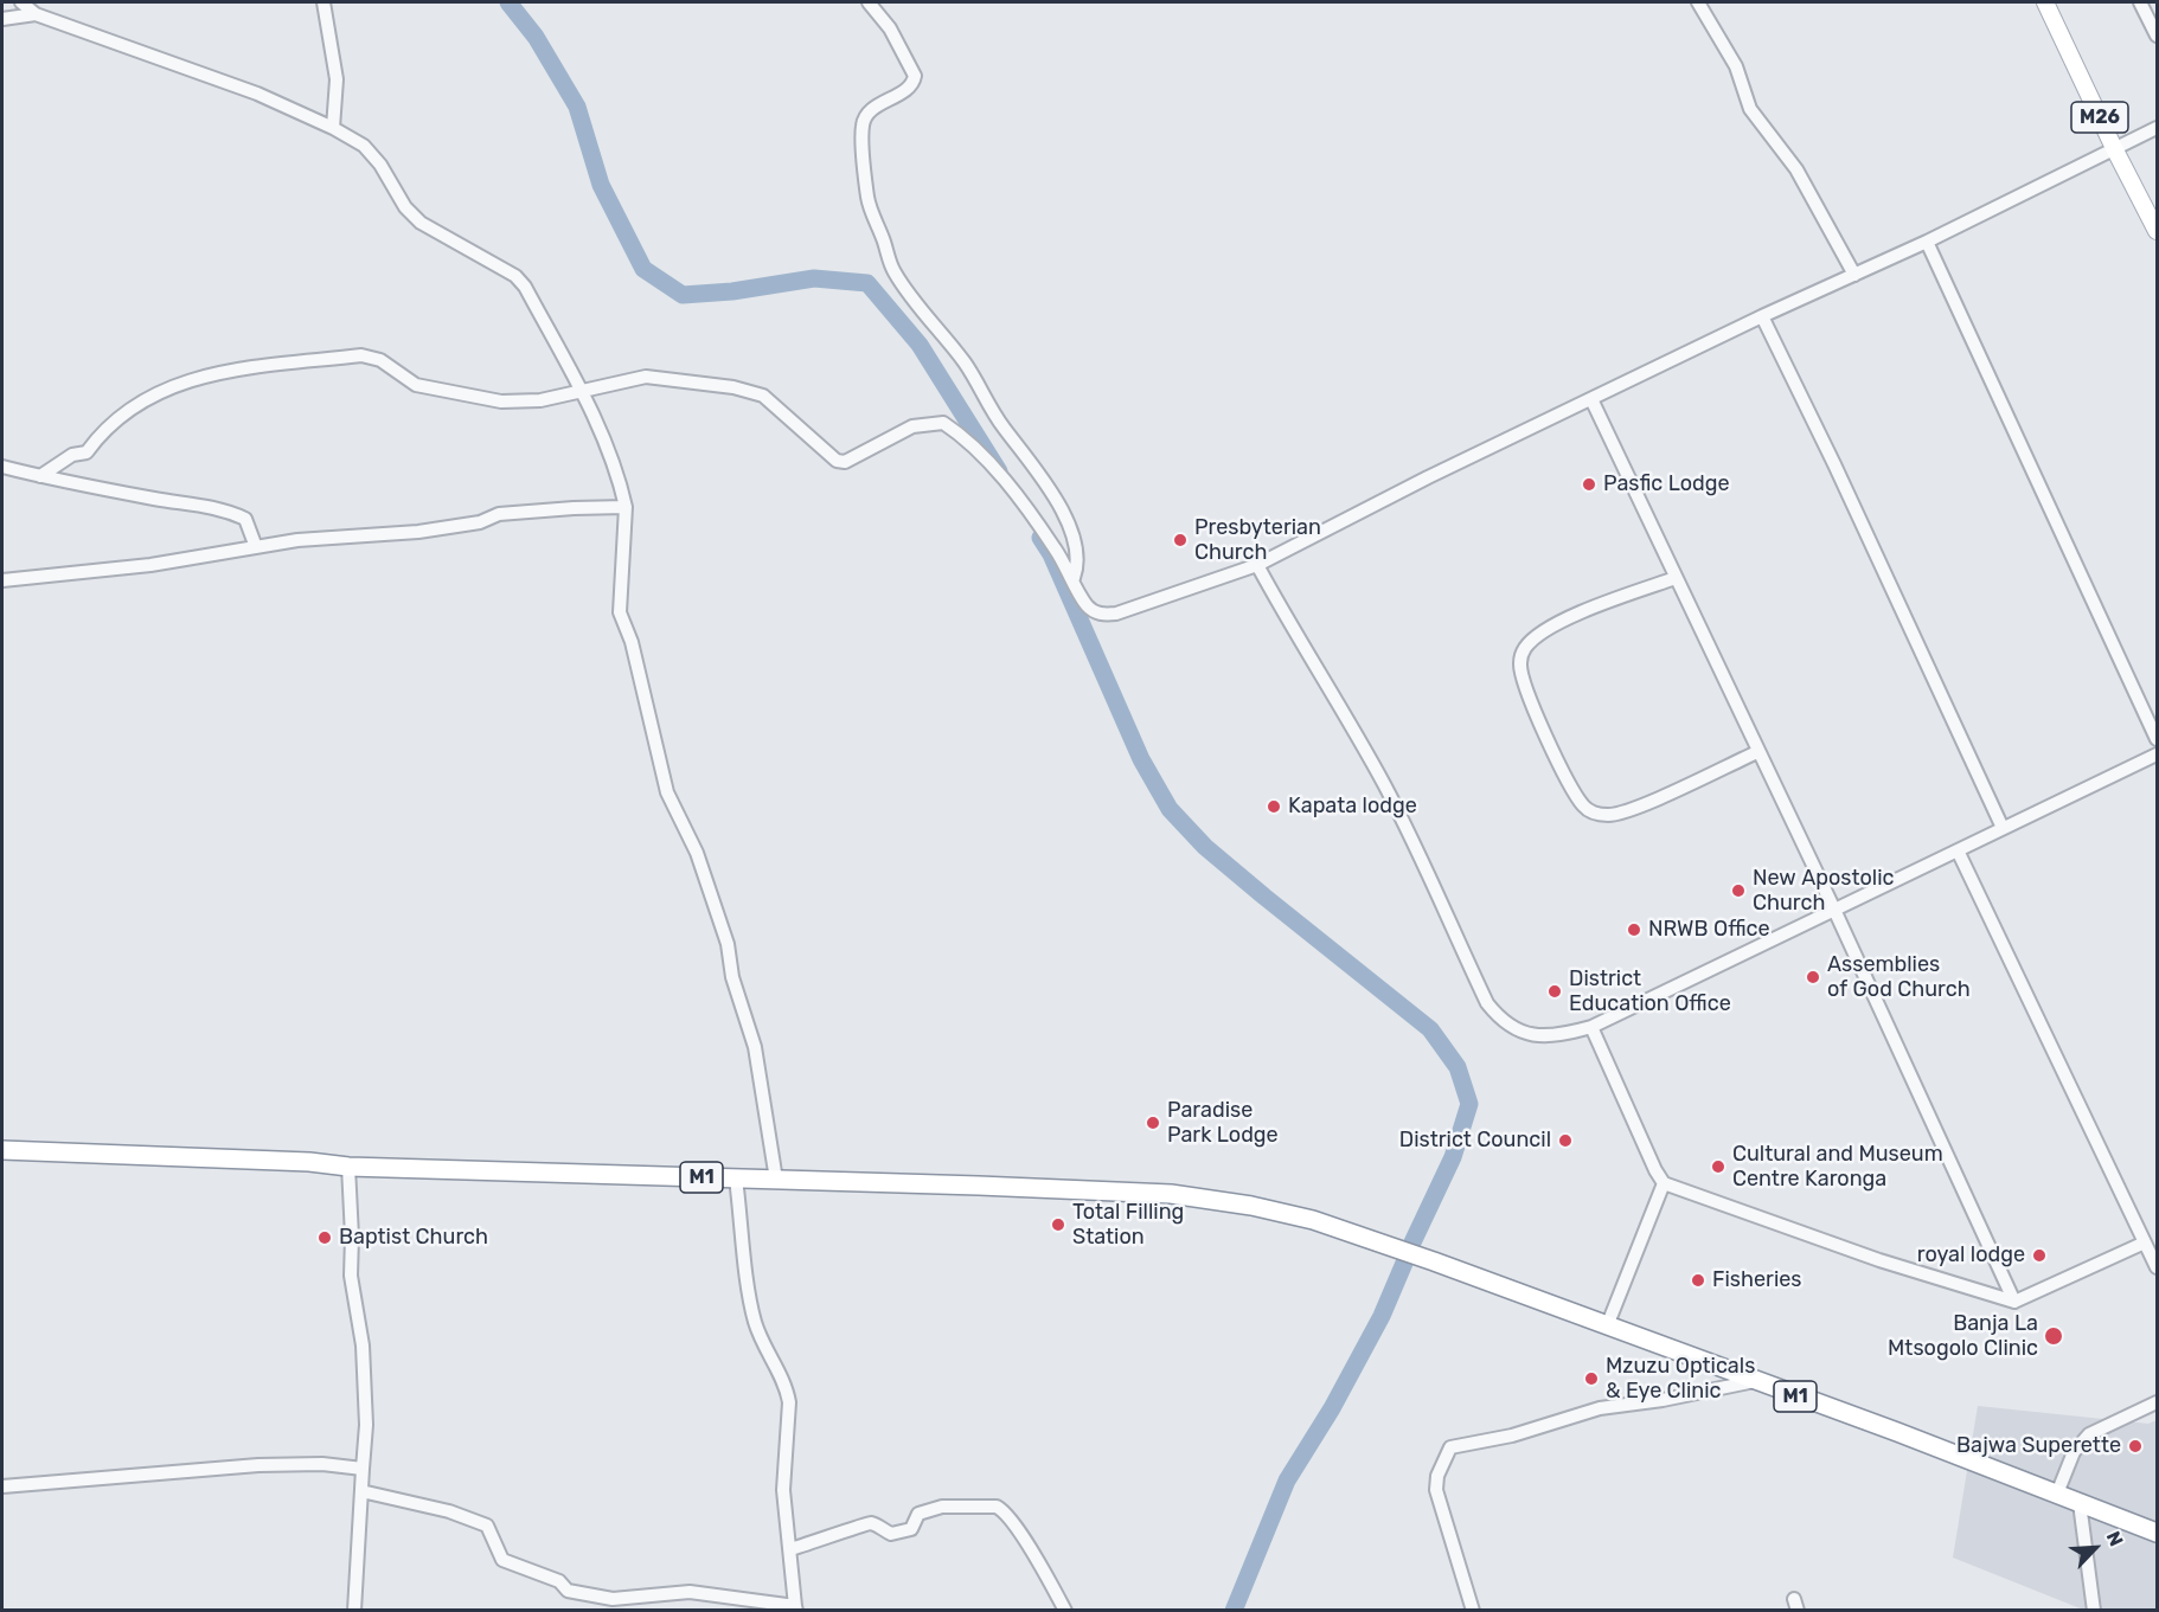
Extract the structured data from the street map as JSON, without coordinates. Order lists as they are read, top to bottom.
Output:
{
  "streets": {
    "highway": ["M1"],
    "main road": ["M26"]
  },
  "places": [
    "Pasfic Lodge",
    "Presbyterian Church",
    "Kapata lodge",
    "New Apostolic Church",
    "NRWB Office",
    "Assemblies of God Church",
    "District Education Office",
    "Paradise Park Lodge",
    "District Council",
    "Cultural and Museum Centre Karonga",
    "Total Filling Station",
    "Baptist Church",
    "royal lodge",
    "Fisheries",
    "Banja La Mtsogolo Clinic",
    "Mzuzu Opticals & Eye Clinic",
    "Bajwa Superette"
  ],
  "north": "top right"
}
